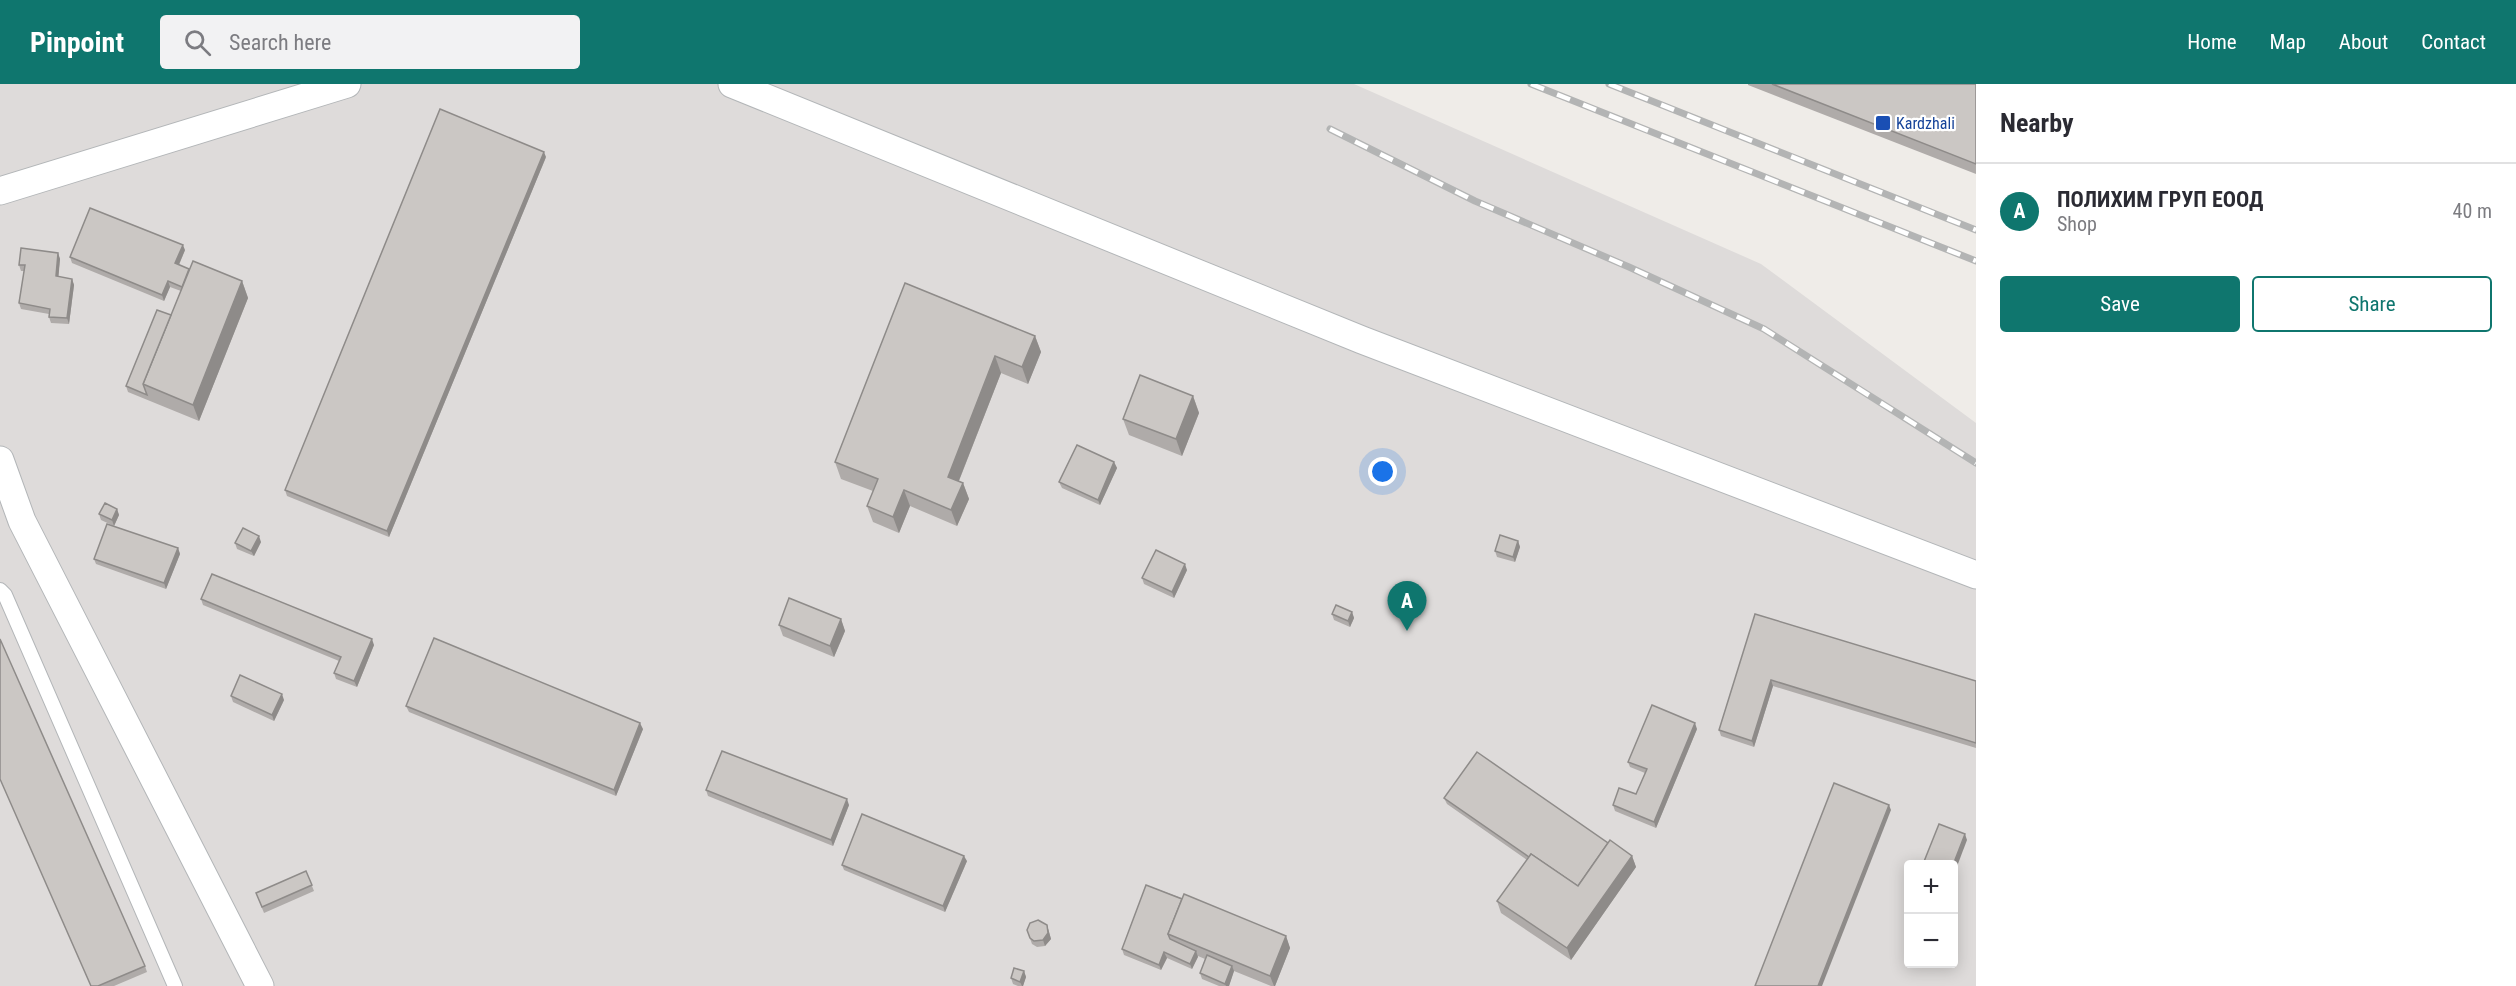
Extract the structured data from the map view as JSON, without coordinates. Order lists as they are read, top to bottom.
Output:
{
  "places": {
    "transit": ["Kardzhali"]
  },
  "page": {
    "header": "Pinpoint",
    "search": "Search here",
    "nav": [
      "Home",
      "Map",
      "About",
      "Contact"
    ],
    "heading": "Nearby",
    "list": [
      {
        "mark": "A",
        "name": "ПОЛИХИМ ГРУП ЕООД",
        "note": "Shop",
        "value": "40 m"
      }
    ],
    "buttons": ["Save", "Share"],
    "pins": "A",
    "map_buttons": ["+", "−"]
  }
}
